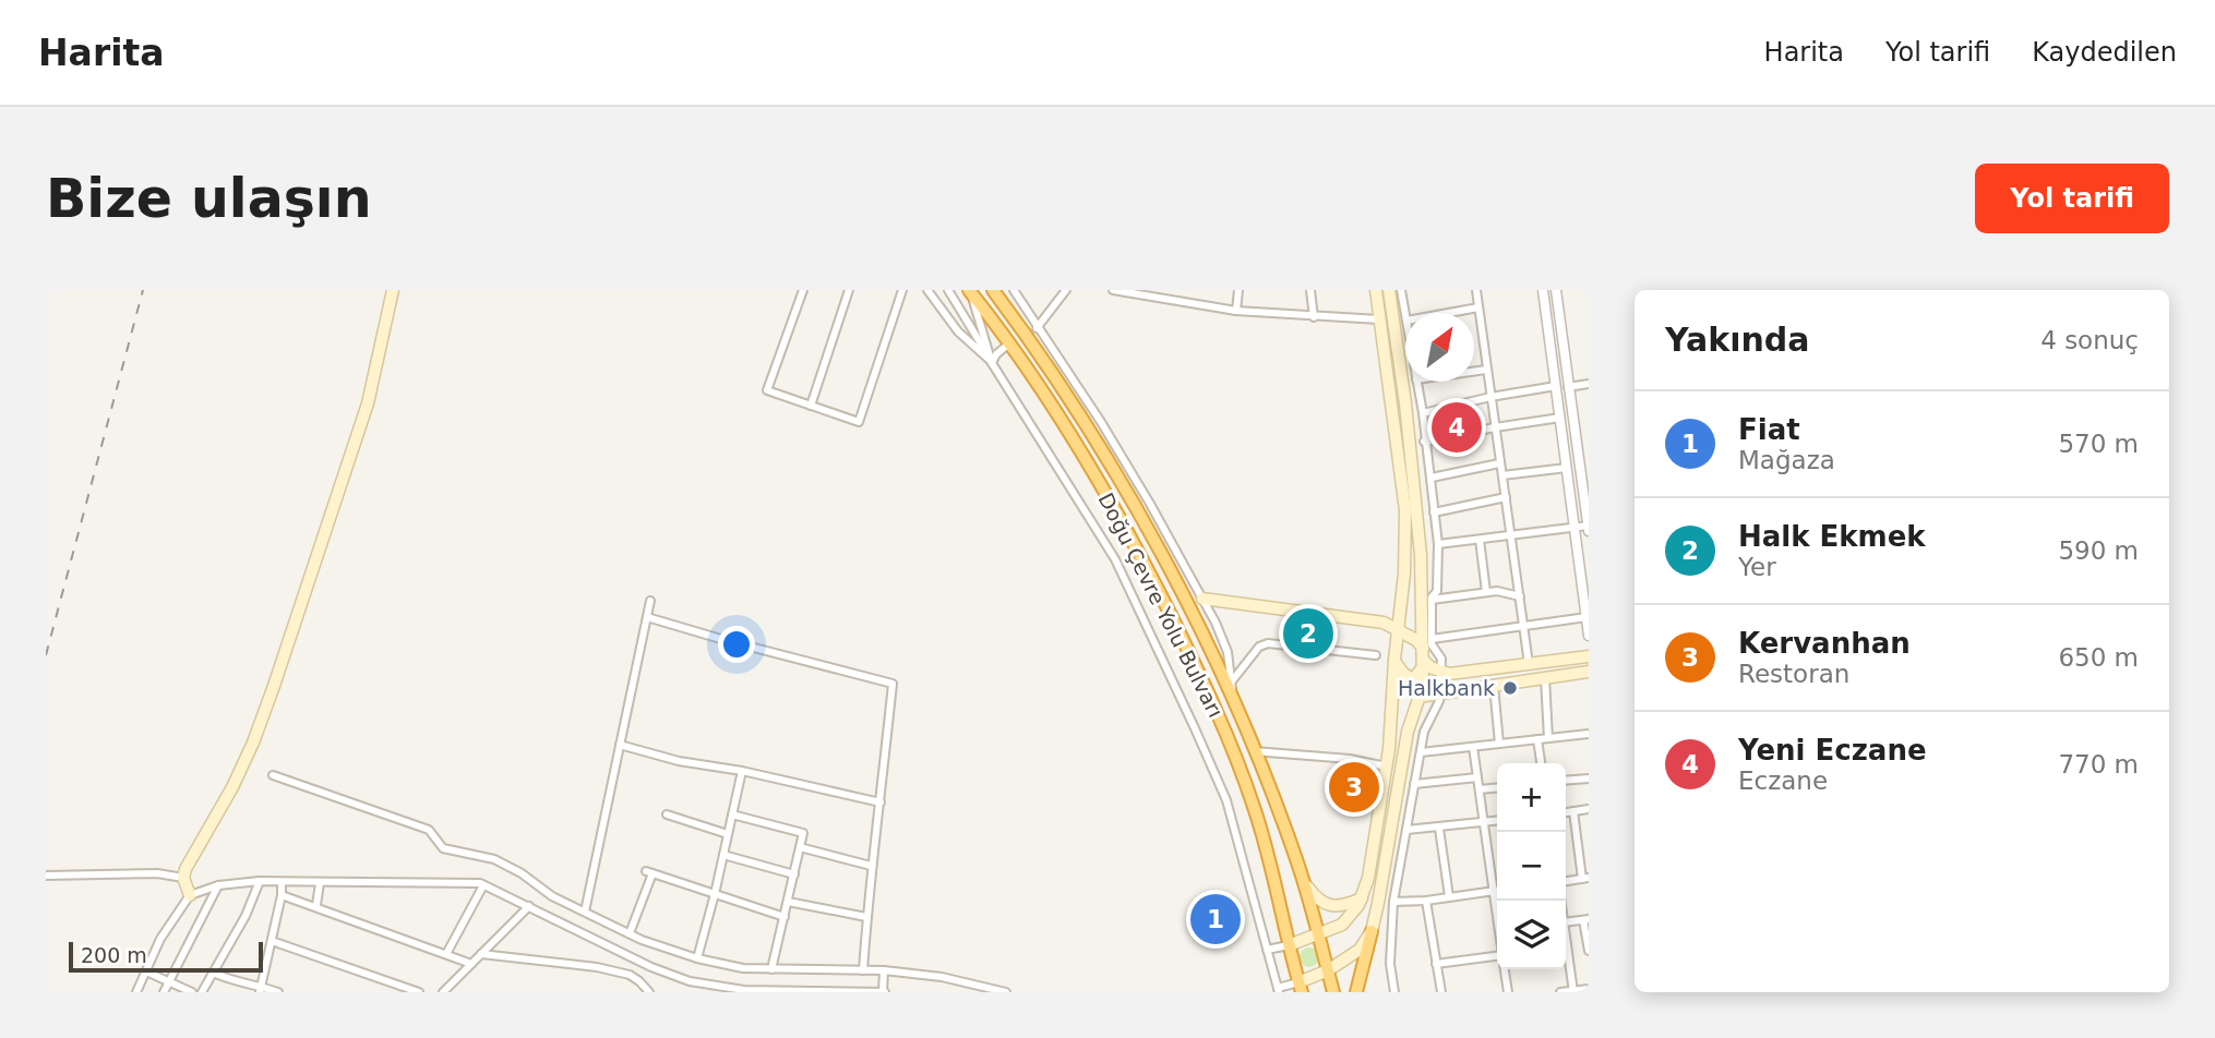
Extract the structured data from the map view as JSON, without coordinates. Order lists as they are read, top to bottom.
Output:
{
  "streets": {
    "highway": ["Doğu Çevre Yolu Bulvarı"]
  },
  "places": ["Halkbank"],
  "scale_bar": "200 m",
  "north": "top right",
  "page": {
    "header": "Harita",
    "nav": ["Harita", "Yol tarifi", "Kaydedilen"],
    "buttons": "Yol tarifi",
    "title": "Bize ulaşın",
    "heading": ["Yakında", "4 sonuç"],
    "list": [
      {
        "mark": "1",
        "name": "Fiat",
        "note": "Mağaza",
        "value": "570 m"
      },
      {
        "mark": "2",
        "name": "Halk Ekmek",
        "note": "Yer",
        "value": "590 m"
      },
      {
        "mark": "3",
        "name": "Kervanhan",
        "note": "Restoran",
        "value": "650 m"
      },
      {
        "mark": "4",
        "name": "Yeni Eczane",
        "note": "Eczane",
        "value": "770 m"
      }
    ],
    "pins": [
      "4",
      "2",
      "3",
      "1"
    ],
    "map_buttons": ["+", "−"],
    "scale": "200 m"
  }
}
